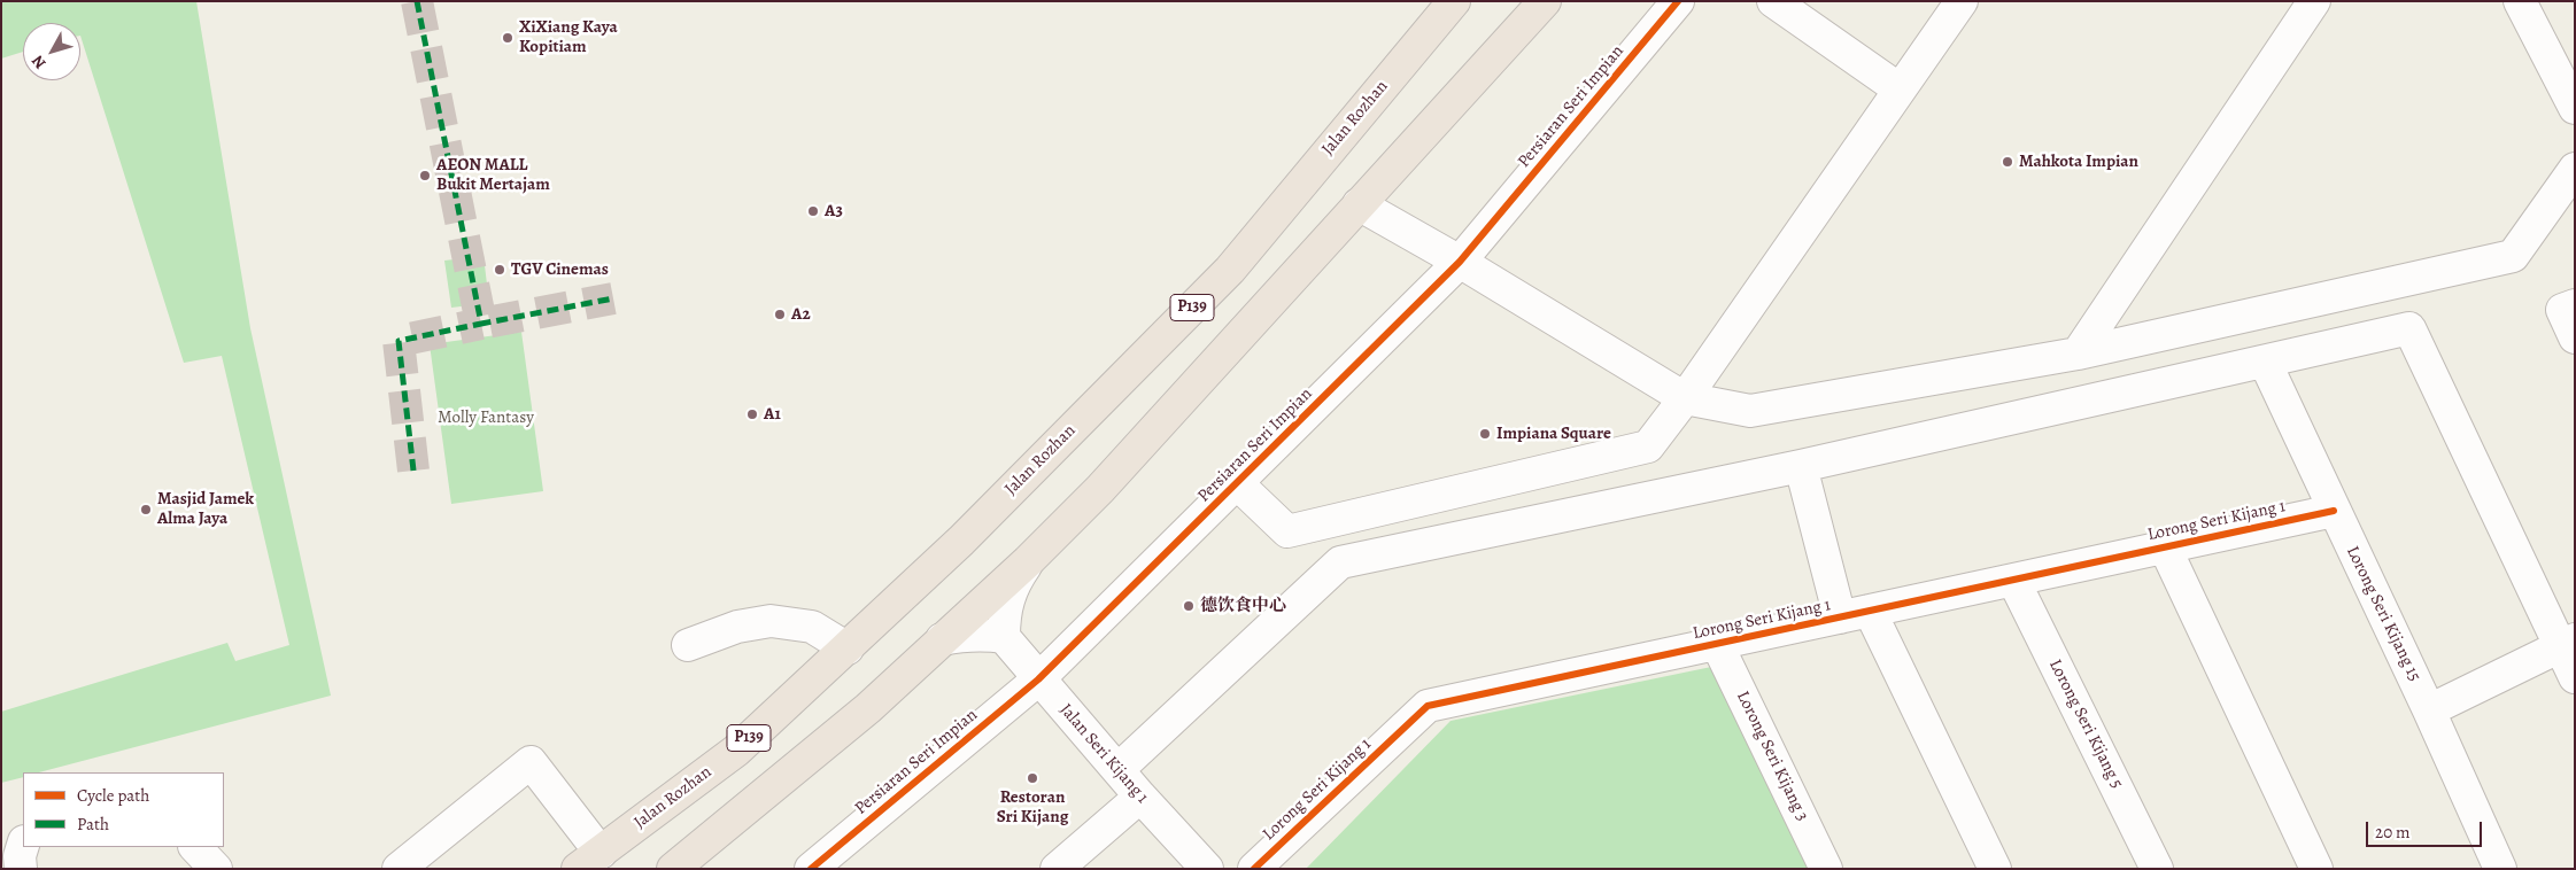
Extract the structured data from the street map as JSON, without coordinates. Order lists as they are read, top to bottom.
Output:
{
  "streets": {
    "main road": ["Jalan Rozhan", "P139"],
    "street": [
      "Persiaran Seri Impian",
      "Lorong Seri Kijang 1",
      "Lorong Seri Kijang 15",
      "Lorong Seri Kijang 5",
      "Jalan Seri Kijang 1",
      "Lorong Seri Kijang 3"
    ]
  },
  "crossings": [
    ["Persiaran Seri Impian", "Jalan Seri Kijang 1"],
    ["Lorong Seri Kijang 1", "Lorong Seri Kijang 15"],
    ["Lorong Seri Kijang 1", "Lorong Seri Kijang 5"],
    ["Lorong Seri Kijang 1", "Lorong Seri Kijang 3"]
  ],
  "parks": ["Molly Fantasy"],
  "places": [
    "XiXiang Kaya Kopitiam",
    "Mahkota Impian",
    "AEON MALL Bukit Mertajam",
    "A3",
    "TGV Cinemas",
    "A2",
    "A1",
    "Impiana Square",
    "Masjid Jamek Alma Jaya",
    "德饮食中心",
    "Restoran Sri Kijang"
  ],
  "legend": ["Cycle path", "Path"],
  "scale_bar": "20 m",
  "north": "bottom left"
}
